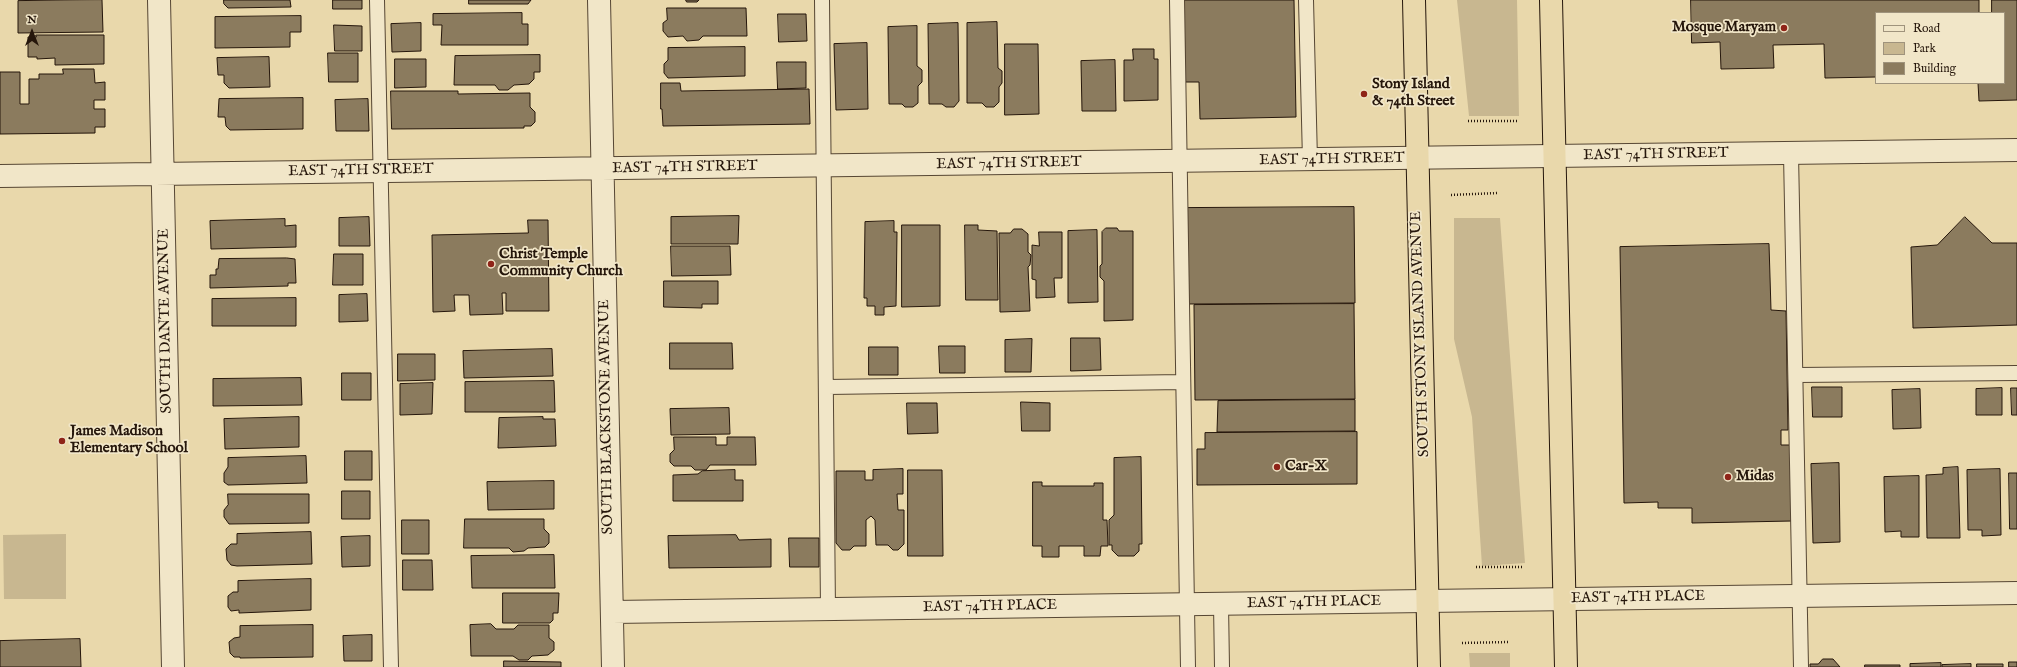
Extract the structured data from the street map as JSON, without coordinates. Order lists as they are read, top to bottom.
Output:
{
  "streets": {
    "highway": ["SOUTH STONY ISLAND AVENUE"],
    "street": [
      "EAST 74TH STREET",
      "SOUTH DANTE AVENUE",
      "SOUTH BLACKSTONE AVENUE",
      "EAST 74TH PLACE"
    ]
  },
  "crossings": [
    ["EAST 74TH STREET", "SOUTH DANTE AVENUE"],
    ["EAST 74TH STREET", "SOUTH STONY ISLAND AVENUE"],
    ["EAST 74TH STREET", "SOUTH BLACKSTONE AVENUE"],
    ["SOUTH STONY ISLAND AVENUE", "EAST 74TH PLACE"],
    ["SOUTH BLACKSTONE AVENUE", "EAST 74TH PLACE"]
  ],
  "places": [
    "Mosque Maryam",
    "Stony Island & 74th Street",
    "Christ Temple Community Church",
    "James Madison Elementary School",
    "Car-X",
    "Midas"
  ],
  "legend": ["Road", "Park", "Building"],
  "north": "top"
}
